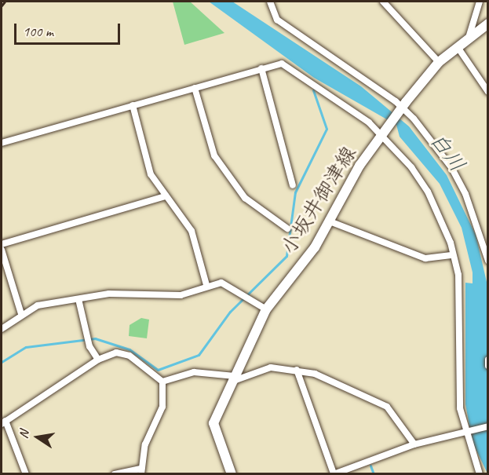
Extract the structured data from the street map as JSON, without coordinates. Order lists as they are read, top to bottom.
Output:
{
  "streets": {
    "main road": ["小坂井御津線"]
  },
  "water": ["白川"],
  "scale_bar": "100 m",
  "north": "left"
}
